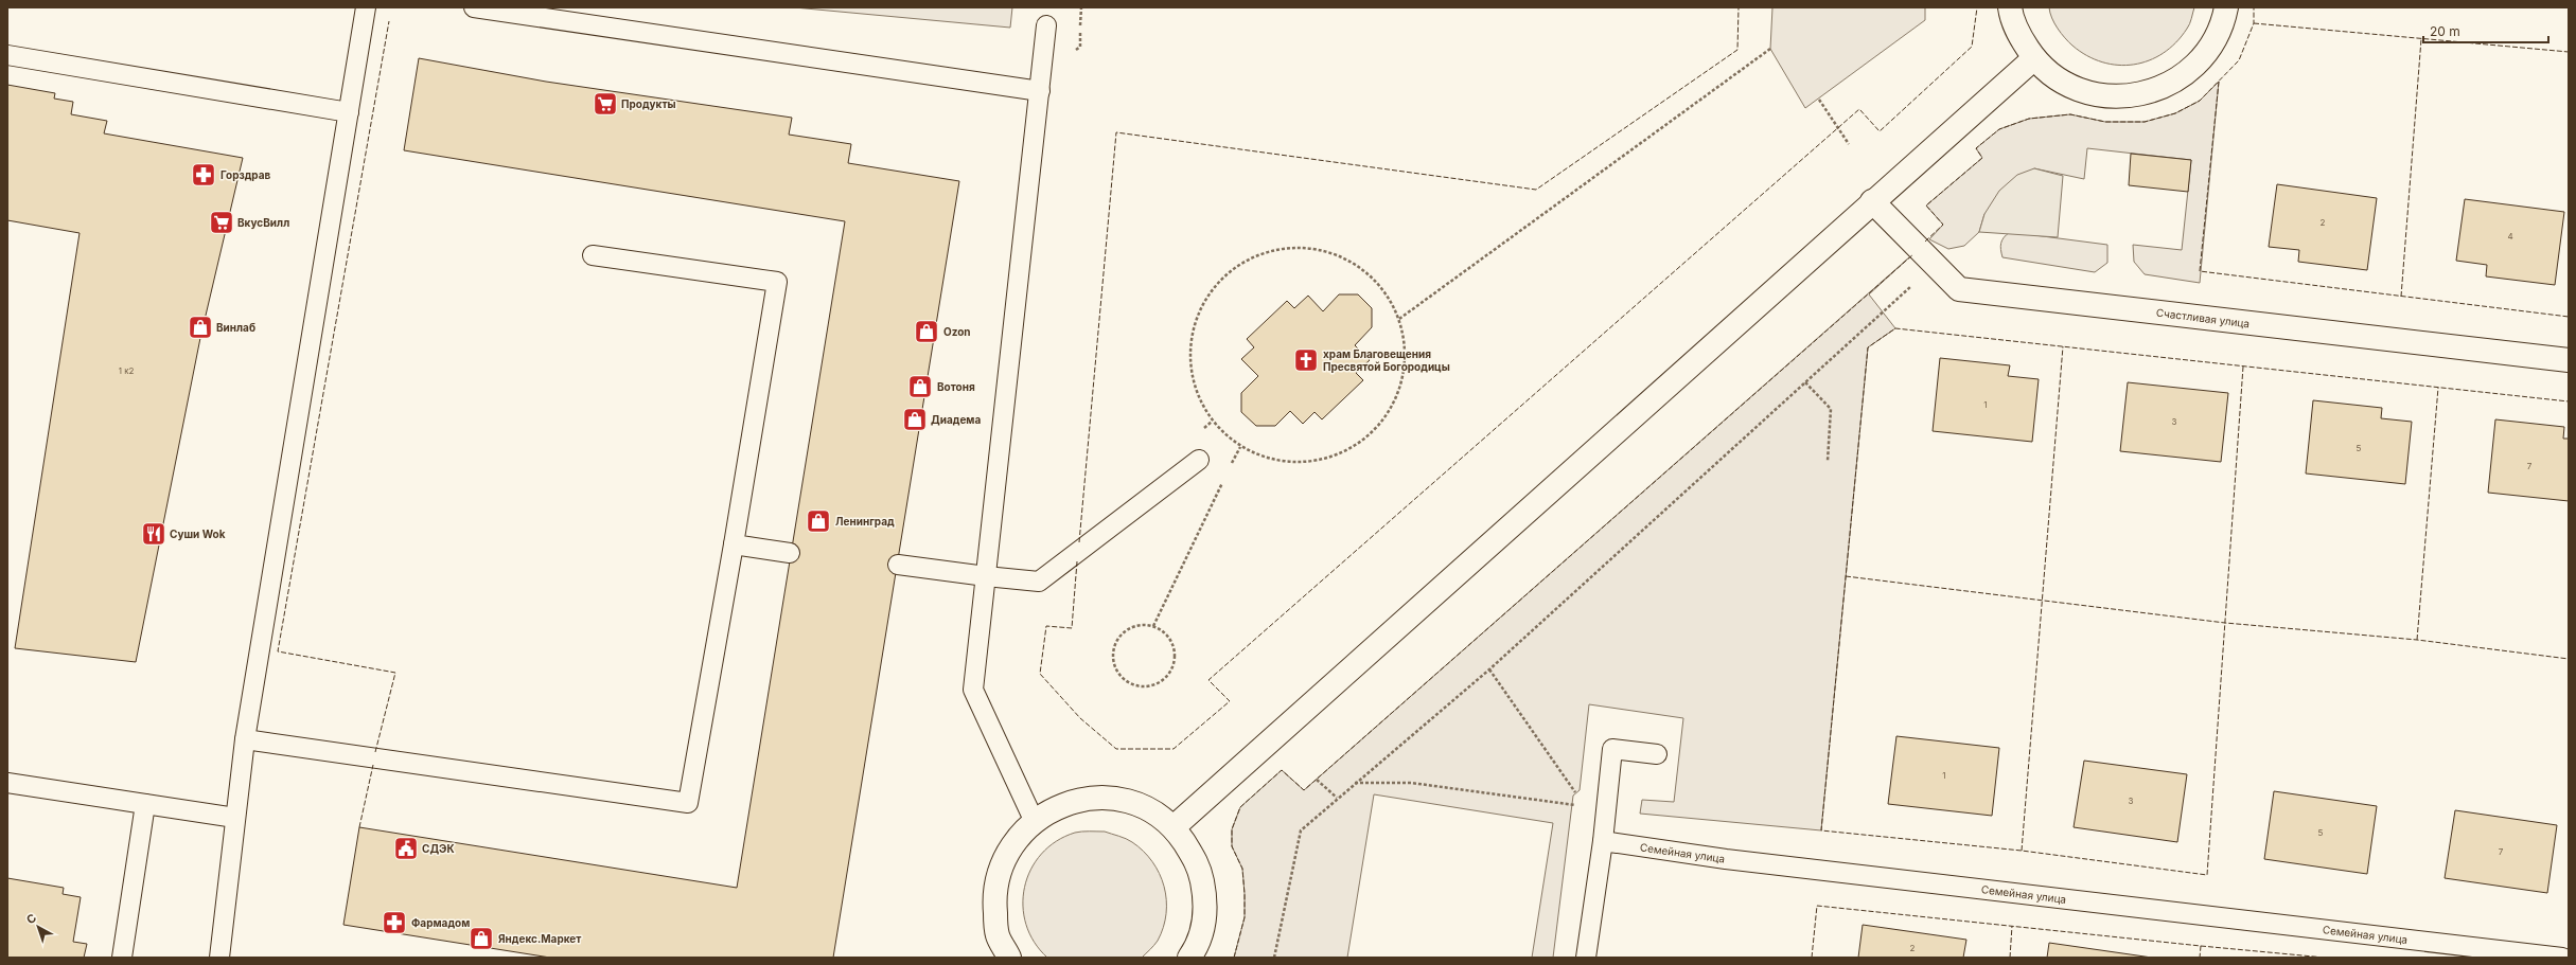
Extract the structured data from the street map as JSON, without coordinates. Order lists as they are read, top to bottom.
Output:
{
  "streets": {
    "street": ["Счастливая улица"],
    "lane": ["Семейная улица"]
  },
  "places": {
    "supermarket": ["Продукты", "ВкусВилл"],
    "pharmacy": ["Горздрав", "Фармадом"],
    "shop": [
      "Винлаб",
      "Ozon",
      "Вотоня",
      "Диадема",
      "Ленинград",
      "Яндекс.Маркет"
    ],
    "church": ["храм Благовещения Пресвятой Богородицы"],
    "restaurant": ["Суши Wok"],
    "public building": ["СДЭК"]
  },
  "house_numbers": [
    "2",
    "4",
    "1 к2",
    "1",
    "3",
    "5",
    "7",
    "1",
    "3",
    "5",
    "7",
    "2"
  ],
  "scale_bar": "20 m",
  "north": "top left"
}
